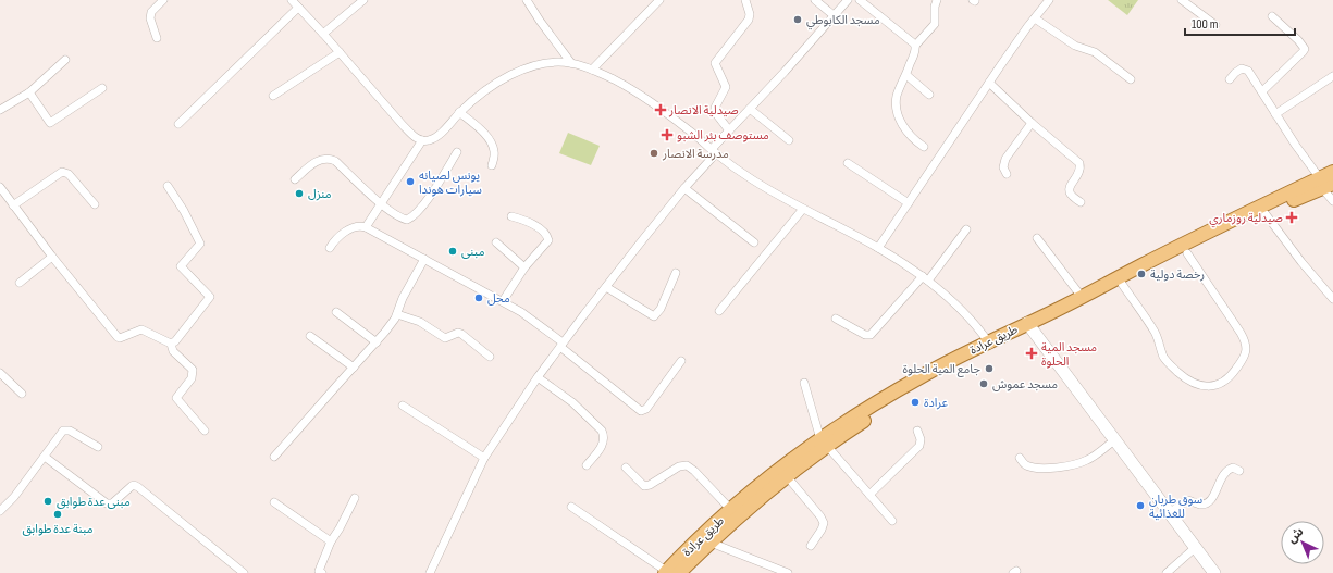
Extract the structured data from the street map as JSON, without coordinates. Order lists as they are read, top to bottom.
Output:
{
  "streets": {
    "main road": ["طريق عرادة"]
  },
  "places": {
    "other": [
      "مسجد الكابوطي",
      "مدرسة الانصار",
      "يونس لصيانه سيارات هوندا",
      "منزل",
      "مبنى",
      "رخصة دولية",
      "محل",
      "جامع المية الحلوة",
      "مسجد عموش",
      "عرادة",
      "مبنى عدة طوابق",
      "سوق طربان للغذائية",
      "مبنة عدة طوابق"
    ],
    "health": [
      "صيدلية الانصار",
      "مستوصف بئر الشبو",
      "صيدلية روزماري",
      "مسجد المية الحلوة"
    ]
  },
  "scale_bar": "100 m",
  "north": "top left"
}
